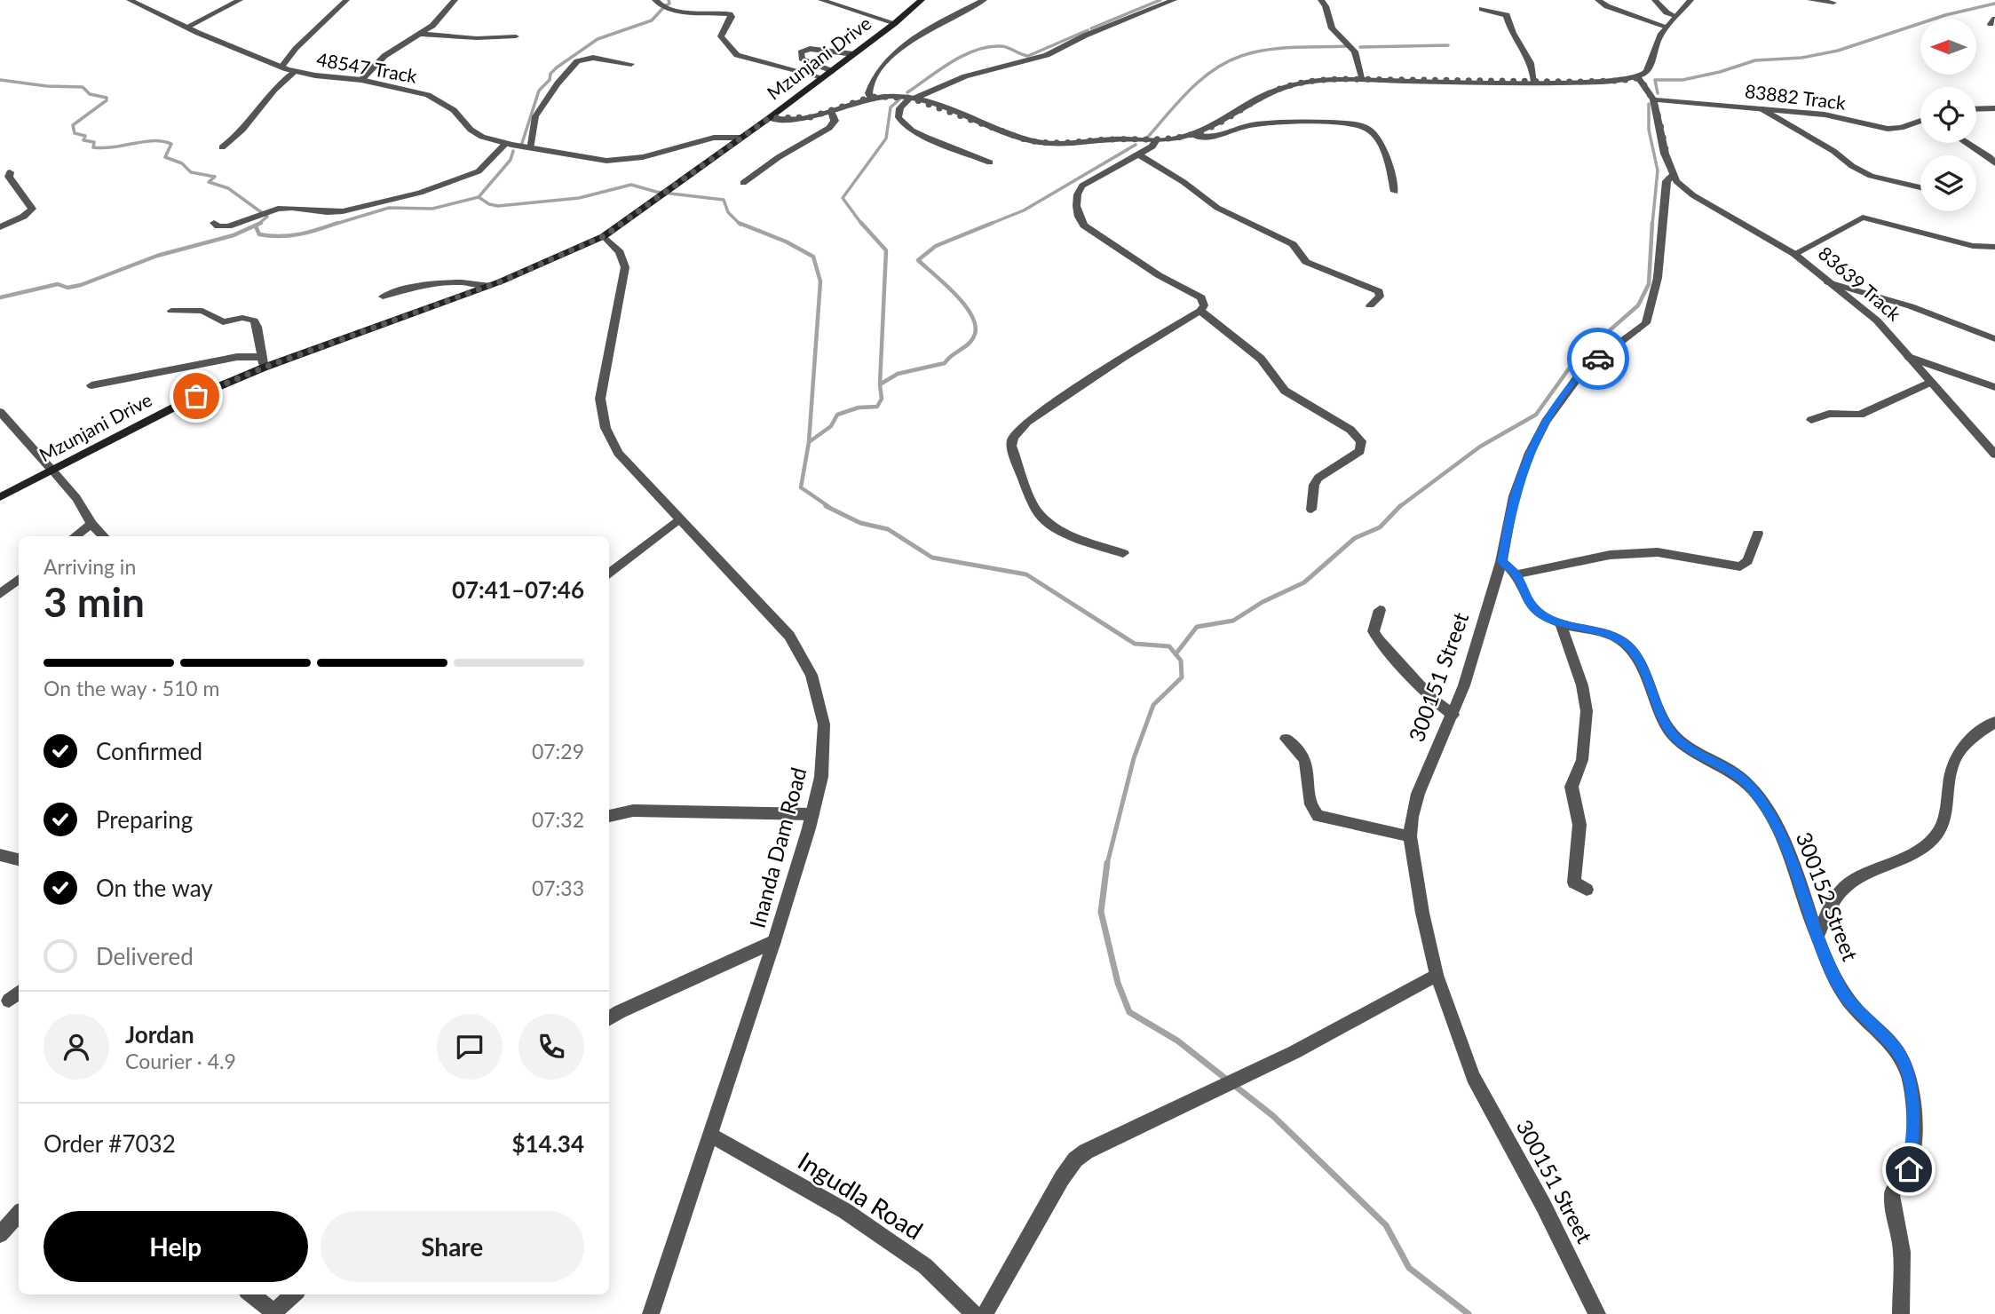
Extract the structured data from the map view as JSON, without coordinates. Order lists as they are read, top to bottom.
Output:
{
  "streets": {
    "main road": ["Mzunjani Drive"],
    "street": [
      "48547 Track",
      "83882 Track",
      "83639 Track",
      "300151 Street",
      "Inanda Dam Road",
      "300152 Street",
      "Ingudla Road"
    ]
  },
  "crossings": [
    ["Mzunjani Drive", "48547 Track"],
    ["Mzunjani Drive", "Inanda Dam Road"],
    ["83639 Track", "300151 Street"],
    ["300151 Street", "300152 Street"],
    ["Inanda Dam Road", "Ingudla Road"]
  ],
  "north": "left",
  "page": {
    "heading": ["3 min", "Arriving in", "07:41–07:46"],
    "panel": [
      "Jordan",
      "Courier · 4.9",
      "Order #7032",
      "$14.34"
    ],
    "bar": "On the way · 510 m",
    "list": [
      ["Confirmed", "07:29"],
      ["Preparing", "07:32"],
      ["On the way", "07:33"],
      "Delivered"
    ],
    "buttons": ["Help", "Share"]
  }
}
